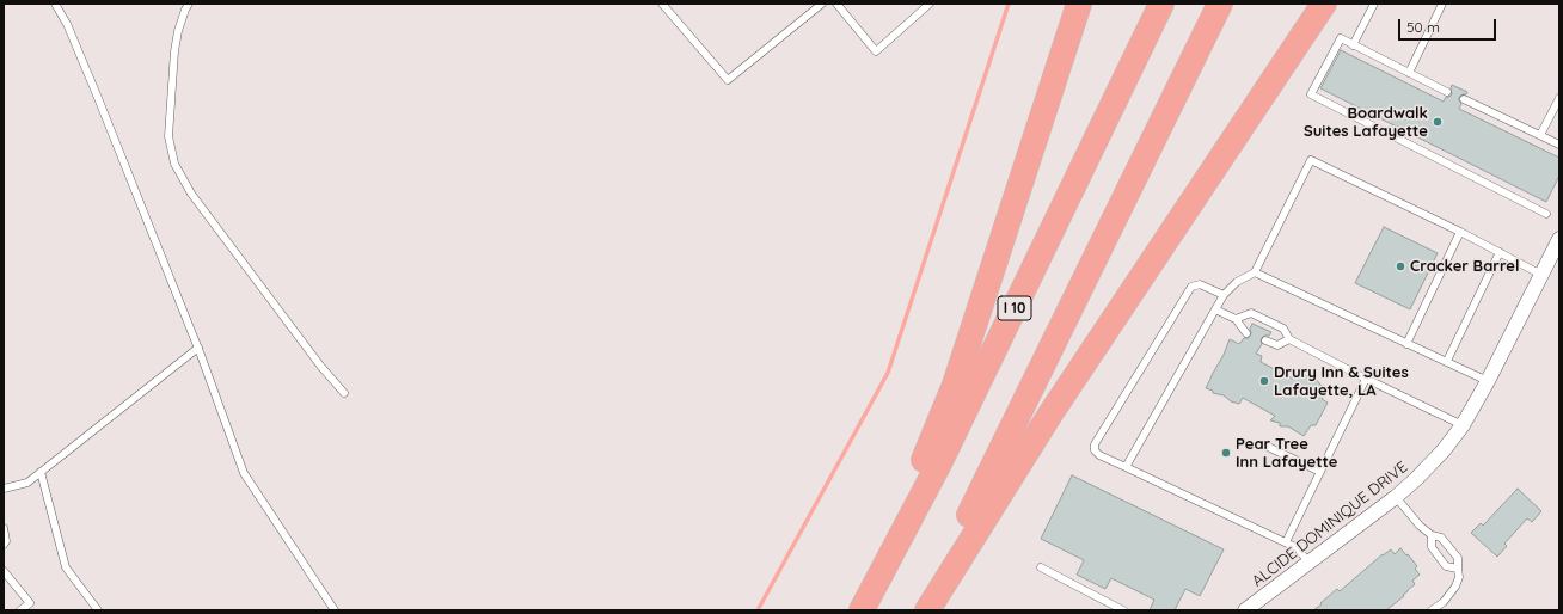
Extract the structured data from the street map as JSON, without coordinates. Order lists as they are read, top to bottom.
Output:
{
  "streets": {
    "highway": ["I 10"],
    "street": ["ALCIDE DOMINIQUE DRIVE"]
  },
  "places": [
    "Boardwalk Suites Lafayette",
    "Cracker Barrel",
    "Drury Inn & Suites Lafayette, LA",
    "Pear Tree Inn Lafayette"
  ],
  "scale_bar": "50 m"
}
